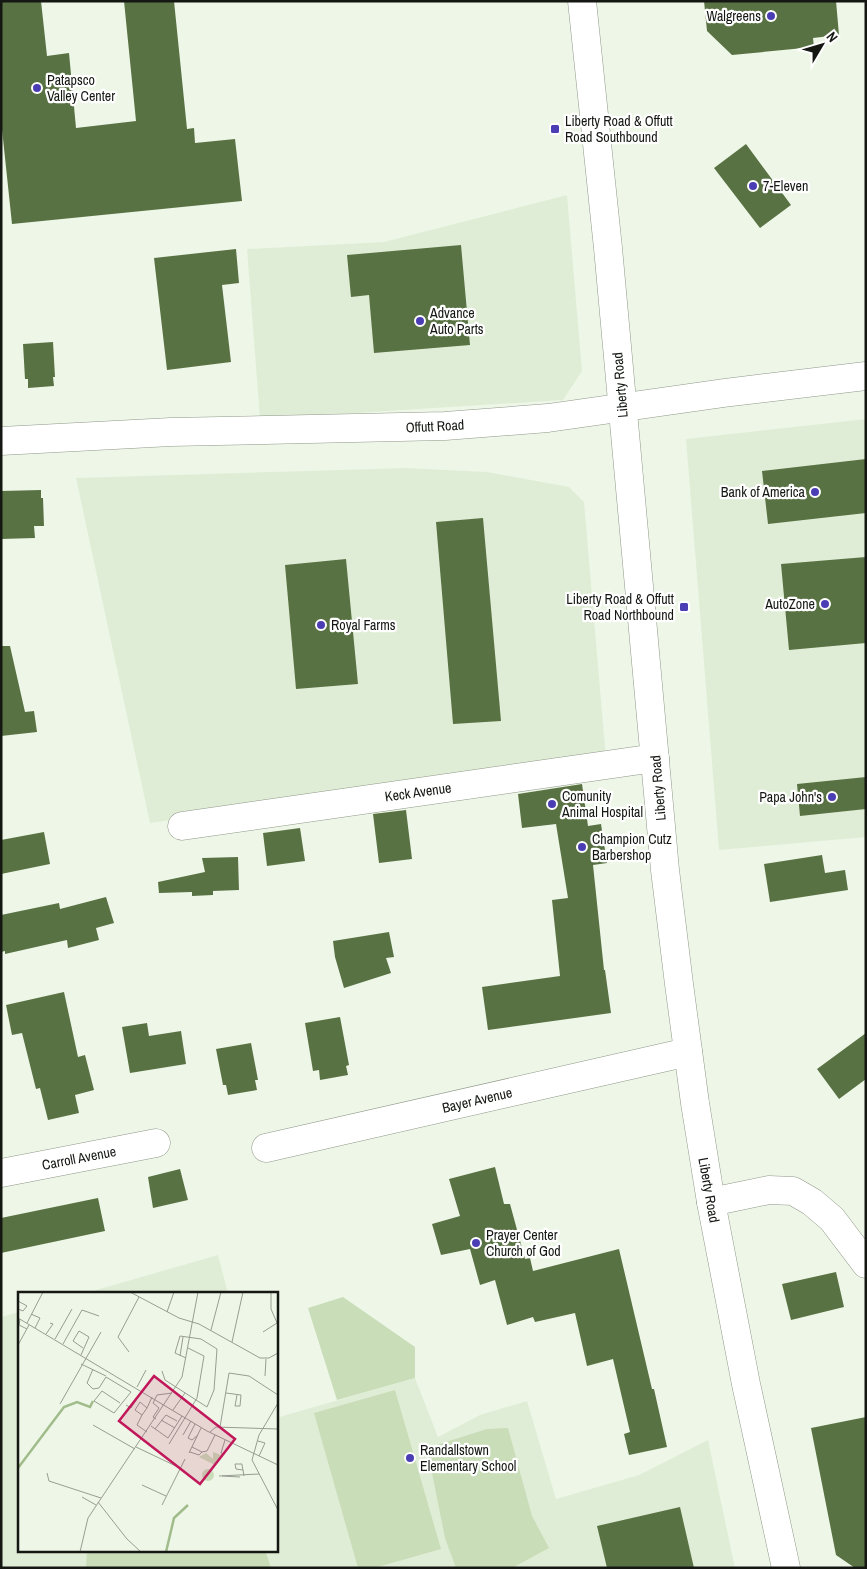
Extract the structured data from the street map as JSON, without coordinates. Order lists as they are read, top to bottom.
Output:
{
  "streets": {
    "street": [
      "Liberty Road",
      "Offutt Road",
      "Keck Avenue",
      "Bayer Avenue",
      "Carroll Avenue"
    ]
  },
  "crossings": [
    ["Liberty Road", "Offutt Road"],
    ["Liberty Road", "Keck Avenue"],
    ["Liberty Road", "Bayer Avenue"]
  ],
  "places": {
    "other": [
      "Walgreens",
      "Patapsco Valley Center",
      "7-Eleven",
      "Advance Auto Parts",
      "Bank of America",
      "AutoZone",
      "Royal Farms",
      "Papa John's",
      "Comunity Animal Hospital",
      "Champion Cutz Barbershop",
      "Prayer Center Church of God",
      "Randallstown Elementary School"
    ],
    "transit": ["Liberty Road & Offutt Road Southbound", "Liberty Road & Offutt Road Northbound"]
  },
  "north": "top right"
}
